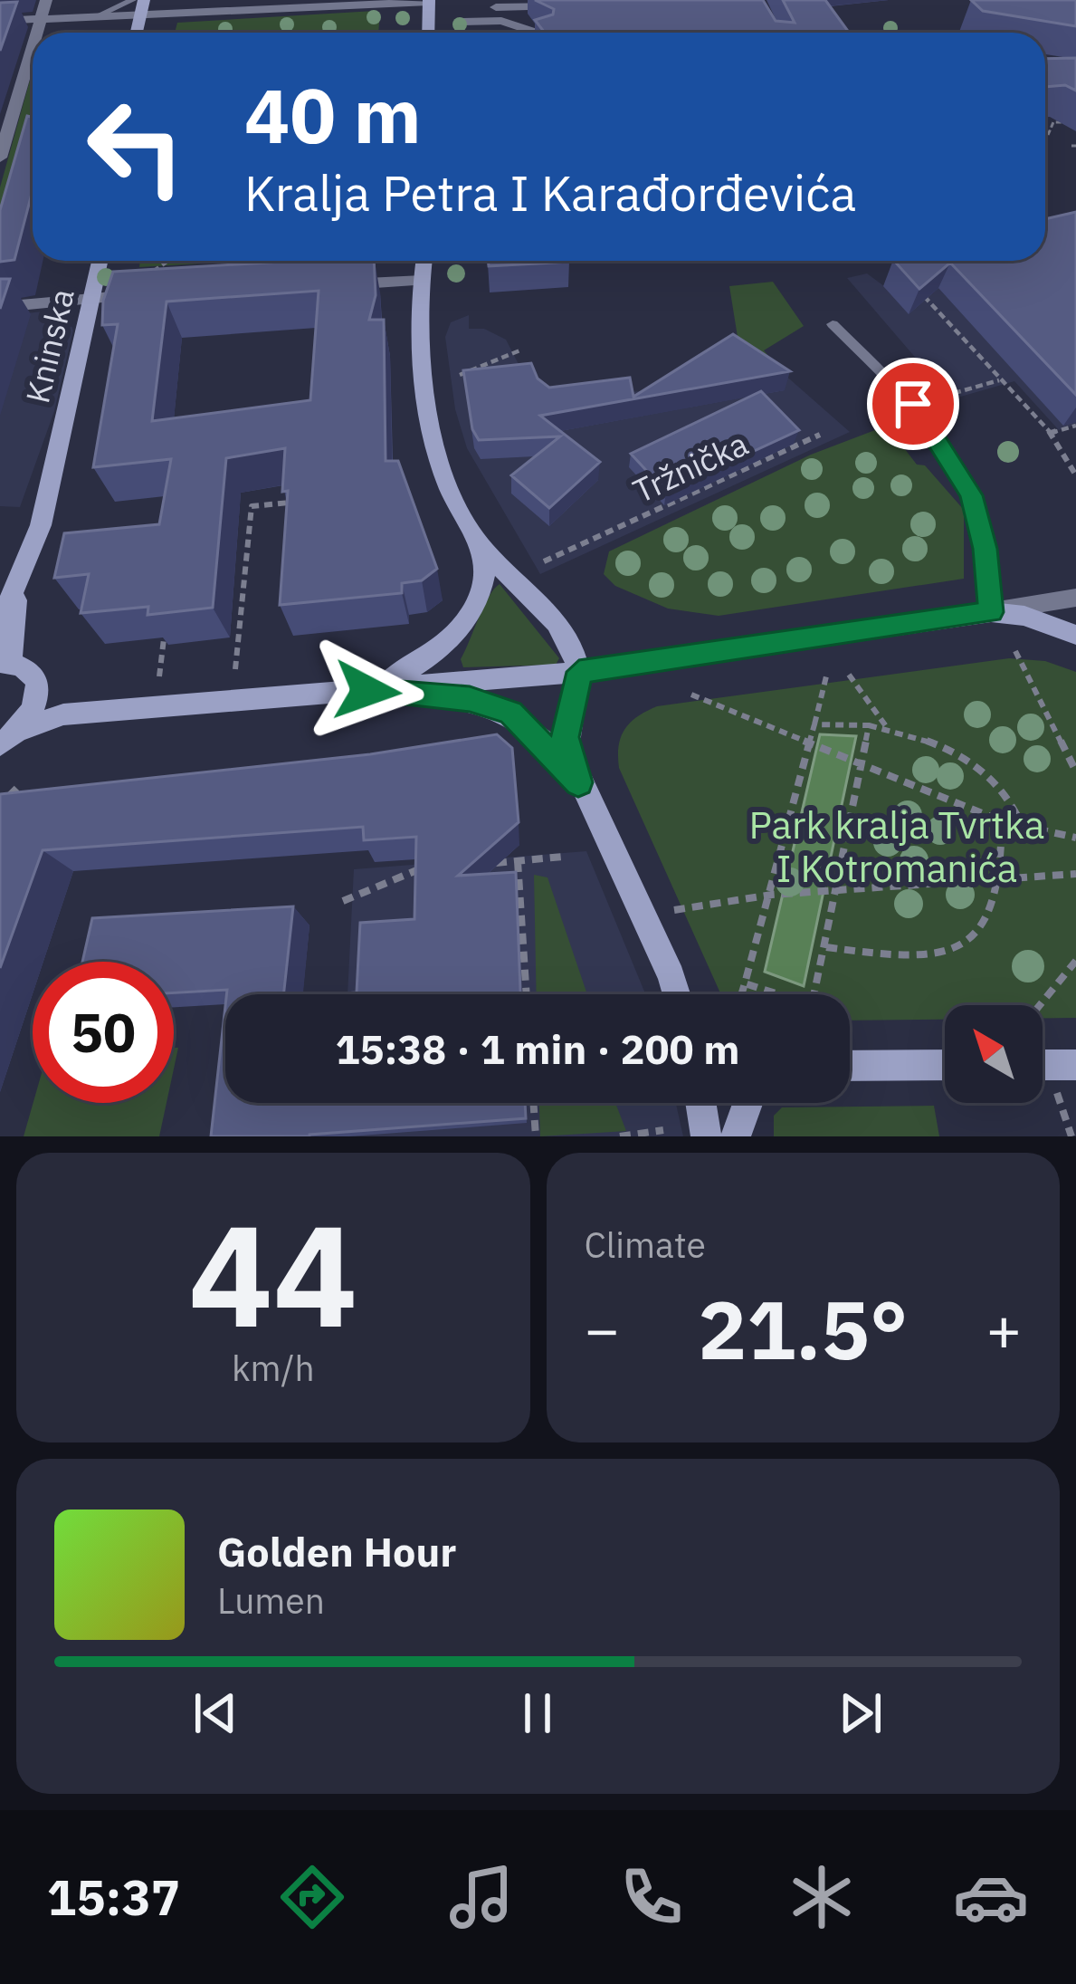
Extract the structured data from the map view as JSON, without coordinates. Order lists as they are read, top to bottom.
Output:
{
  "streets": {
    "main road": ["Kninska"],
    "path": ["Tržnička"]
  },
  "parks": ["Park kralja Tvrtka I Kotromanića"],
  "north": "top left",
  "page": {
    "turn": ["40 m", "Kralja Petra I Karađorđevića"],
    "limit": "50",
    "trip": "15:38 · 1 min · 200 m",
    "tile": [
      ["44", "km/h"],
      "Climate"
    ],
    "heat": ["−", "21.5°", "+"],
    "song": ["Golden Hour", "Lumen"],
    "tabs": "15:37"
  }
}
